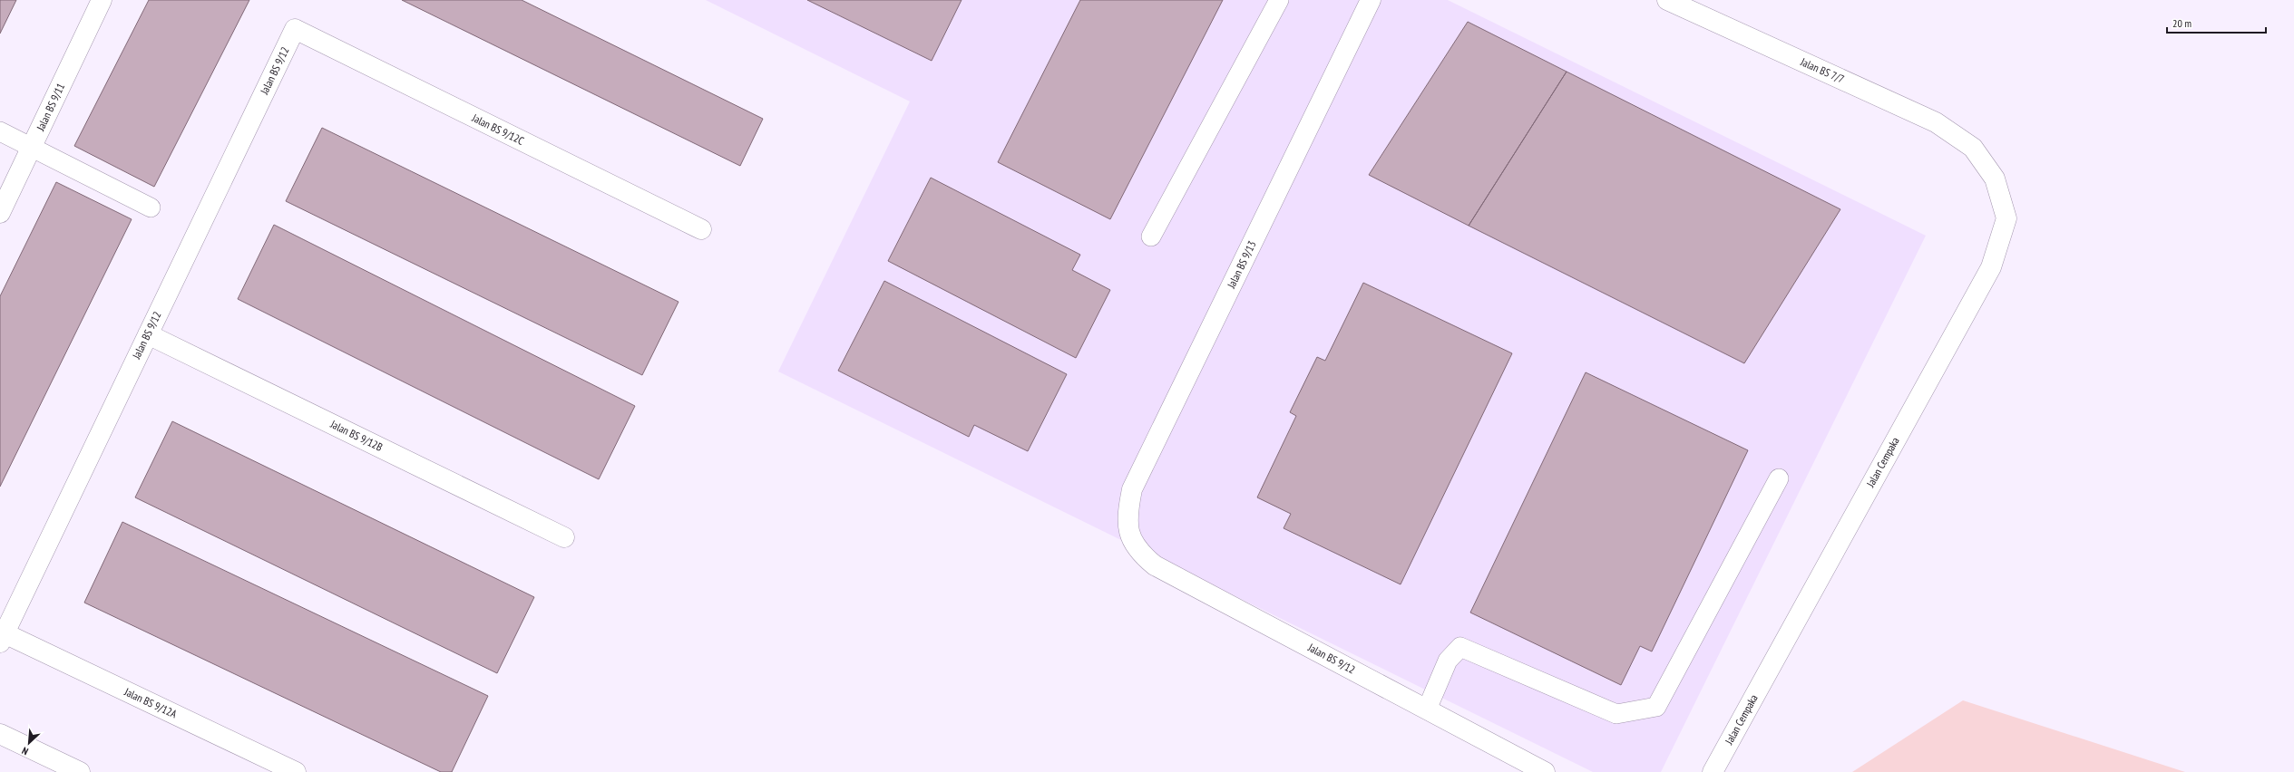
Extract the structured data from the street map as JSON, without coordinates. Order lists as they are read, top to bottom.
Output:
{
  "streets": {
    "street": [
      "Jalan BS 9/12",
      "Jalan BS 7/7",
      "Jalan BS 9/11",
      "Jalan BS 9/12C",
      "Jalan BS 9/13",
      "Jalan BS 9/12B",
      "Jalan Cempaka",
      "Jalan BS 9/12A"
    ]
  },
  "crossings": [
    ["Jalan BS 9/12", "Jalan BS 9/12C"],
    ["Jalan BS 9/12", "Jalan BS 9/13"],
    ["Jalan BS 9/12", "Jalan BS 9/12B"],
    ["Jalan BS 9/12", "Jalan BS 9/12A"],
    ["Jalan BS 7/7", "Jalan Cempaka"]
  ],
  "scale_bar": "20 m",
  "north": "bottom left"
}
